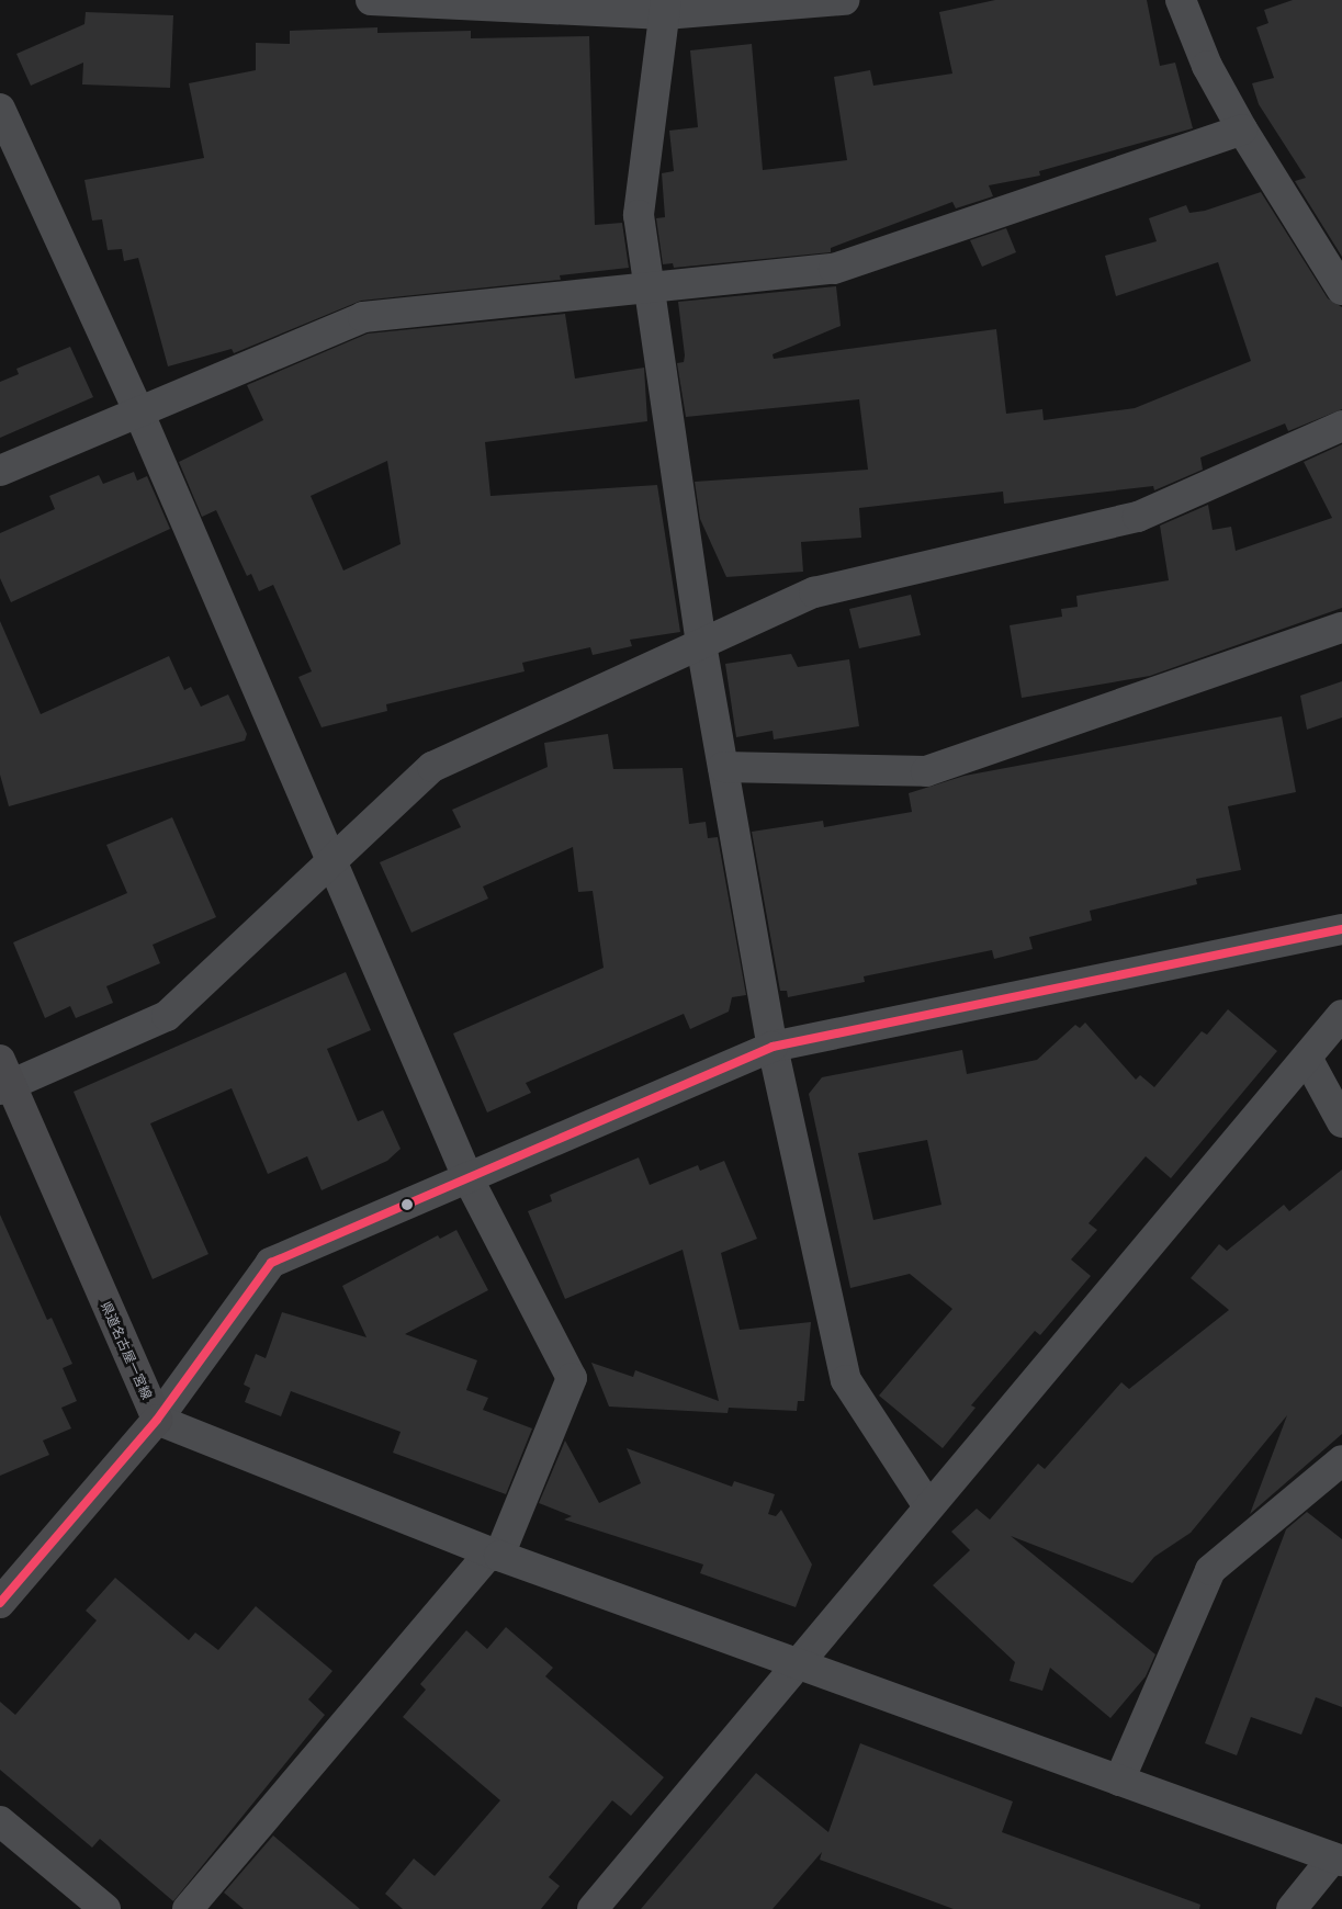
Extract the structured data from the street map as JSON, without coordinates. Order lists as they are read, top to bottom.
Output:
{
  "streets": {
    "main road": ["県道名古屋一宮線"]
  }
}
